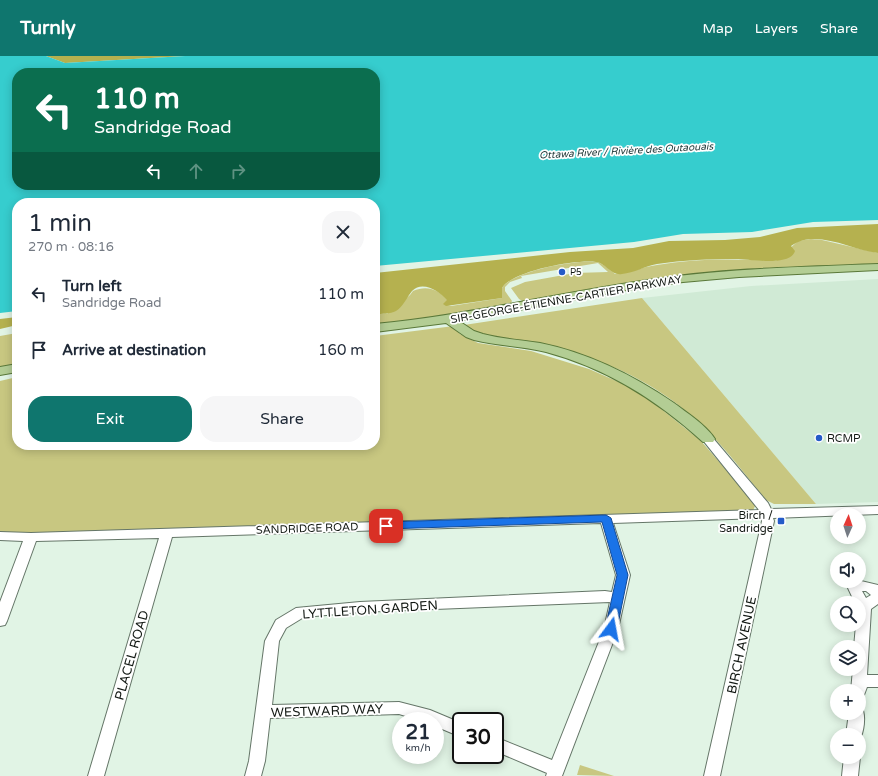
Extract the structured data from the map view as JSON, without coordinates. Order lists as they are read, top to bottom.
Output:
{
  "streets": {
    "main road": ["SIR-GEORGE-ÉTIENNE-CARTIER PARKWAY"],
    "street": [
      "SANDRIDGE ROAD",
      "LYTTLETON GARDEN",
      "BIRCH AVENUE",
      "PLACEL ROAD",
      "WESTWARD WAY"
    ]
  },
  "crossings": [
    ["SANDRIDGE ROAD", "BIRCH AVENUE"],
    ["SANDRIDGE ROAD", "PLACEL ROAD"],
    ["LYTTLETON GARDEN", "WESTWARD WAY"]
  ],
  "water": ["Ottawa River / Rivière des Outaouais"],
  "places": {
    "other": ["P5", "RCMP"],
    "transit": ["Birch / Sandridge"]
  },
  "north": "top",
  "page": {
    "header": "Turnly",
    "nav": ["Map", "Layers", "Share"],
    "turn": ["110 m", "Sandridge Road"],
    "heading": ["1 min", "270 m · 08:16"],
    "list": [
      {
        "name": "Turn left",
        "note": "Sandridge Road",
        "value": "110 m"
      },
      {
        "name": "Arrive at destination",
        "value": "160 m"
      }
    ],
    "buttons": ["Exit", "Share"],
    "map_buttons": ["+", "−"],
    "speed": "21 km/h",
    "limit": "30"
  }
}
